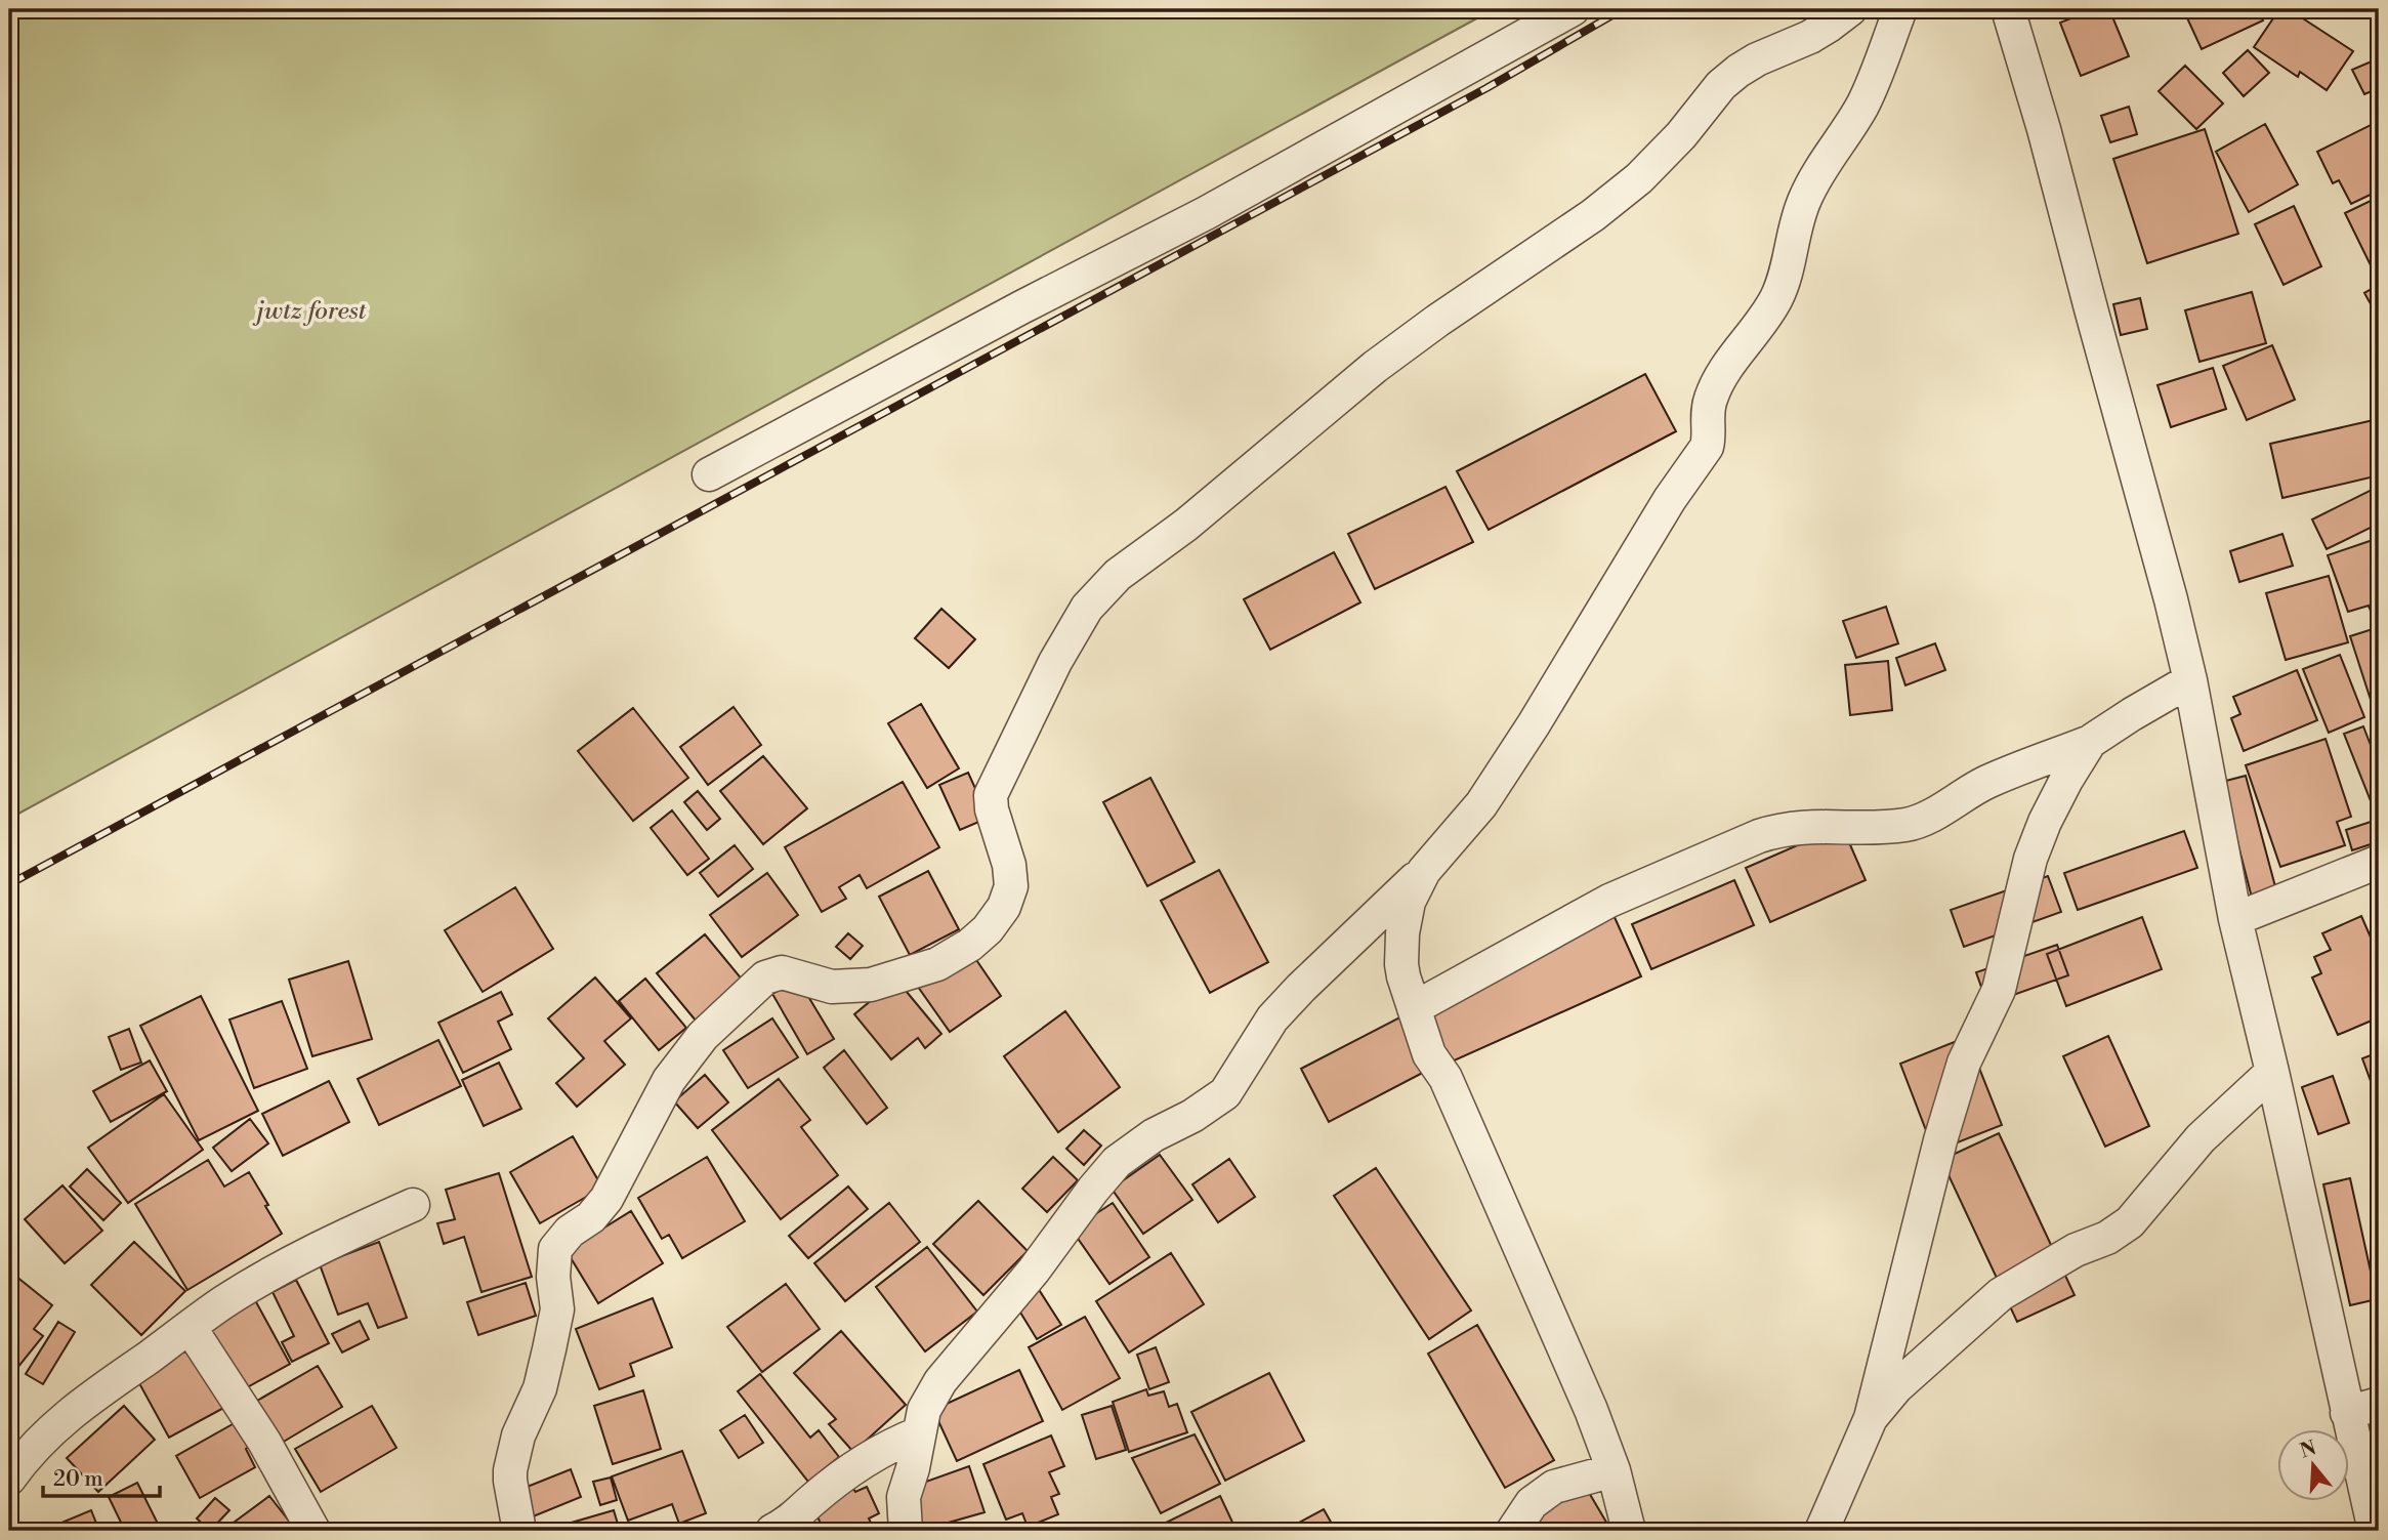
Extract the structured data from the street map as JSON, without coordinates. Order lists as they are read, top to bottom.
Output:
{
  "parks": ["jwtz forest"],
  "scale_bar": "20 m",
  "north": "top"
}
